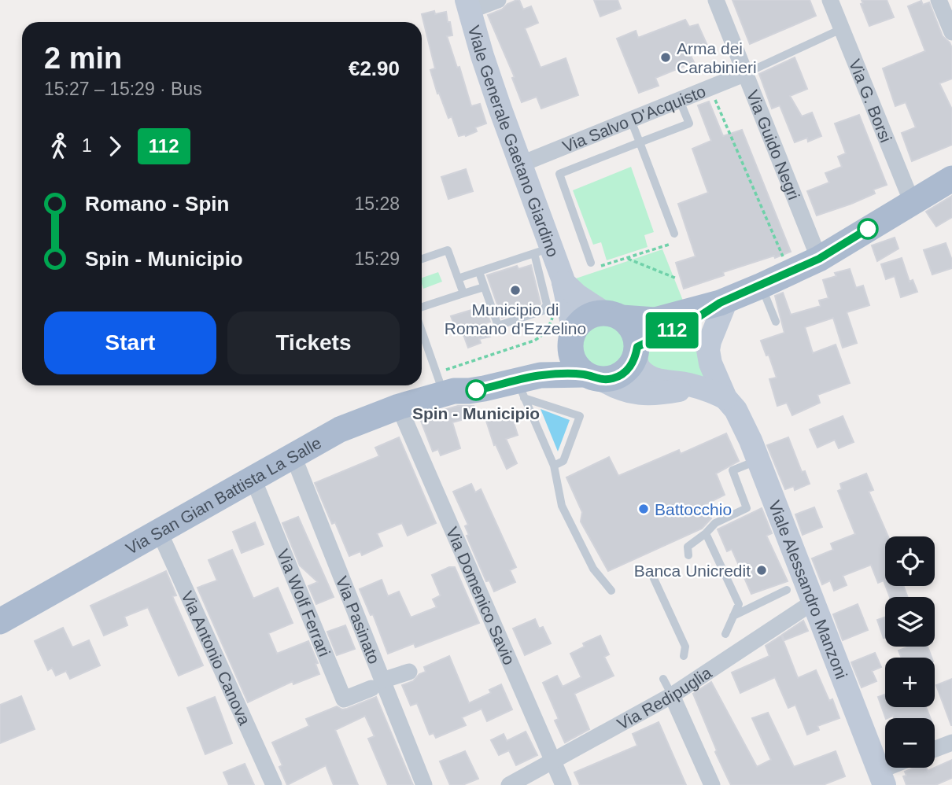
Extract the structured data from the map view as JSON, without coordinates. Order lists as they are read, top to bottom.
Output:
{
  "streets": {
    "main road": ["Viale Generale Gaetano Giardino", "Via San Gian Battista La Salle", "Viale Alessandro Manzoni"],
    "street": [
      "Via G. Borsi",
      "Via Salvo D'Acquisto",
      "Via Guido Negri",
      "Via Domenico Savio",
      "Via Wolf Ferrari",
      "Via Pasinato",
      "Via Antonio Canova",
      "Via Redipuglia"
    ]
  },
  "crossings": [
    ["Via Salvo D'Acquisto", "Viale Generale Gaetano Giardino"],
    ["Via Salvo D'Acquisto", "Via Guido Negri"],
    ["Viale Generale Gaetano Giardino", "Via San Gian Battista La Salle"],
    ["Via San Gian Battista La Salle", "Via Domenico Savio"],
    ["Via San Gian Battista La Salle", "Via Wolf Ferrari"],
    ["Via San Gian Battista La Salle", "Via Pasinato"],
    ["Via San Gian Battista La Salle", "Via Antonio Canova"],
    ["Viale Alessandro Manzoni", "Via Redipuglia"],
    ["Via Domenico Savio", "Via Redipuglia"],
    ["Via Wolf Ferrari", "Via Pasinato"]
  ],
  "places": [
    "Arma dei Carabinieri",
    "Municipio di Romano d'Ezzelino",
    "Spin - Municipio",
    "Battocchio",
    "Banca Unicredit"
  ],
  "lines": ["bus line 112"],
  "page": {
    "on_map": "112",
    "heading": ["2 min", "15:27 – 15:29 · Bus", "€2.90"],
    "legs": ["1", "112"],
    "list": [
      {
        "name": "Romano - Spin",
        "value": "15:28"
      },
      {
        "name": "Spin - Municipio",
        "value": "15:29"
      }
    ],
    "buttons": ["Start", "Tickets"],
    "map_buttons": ["+", "−"]
  }
}
